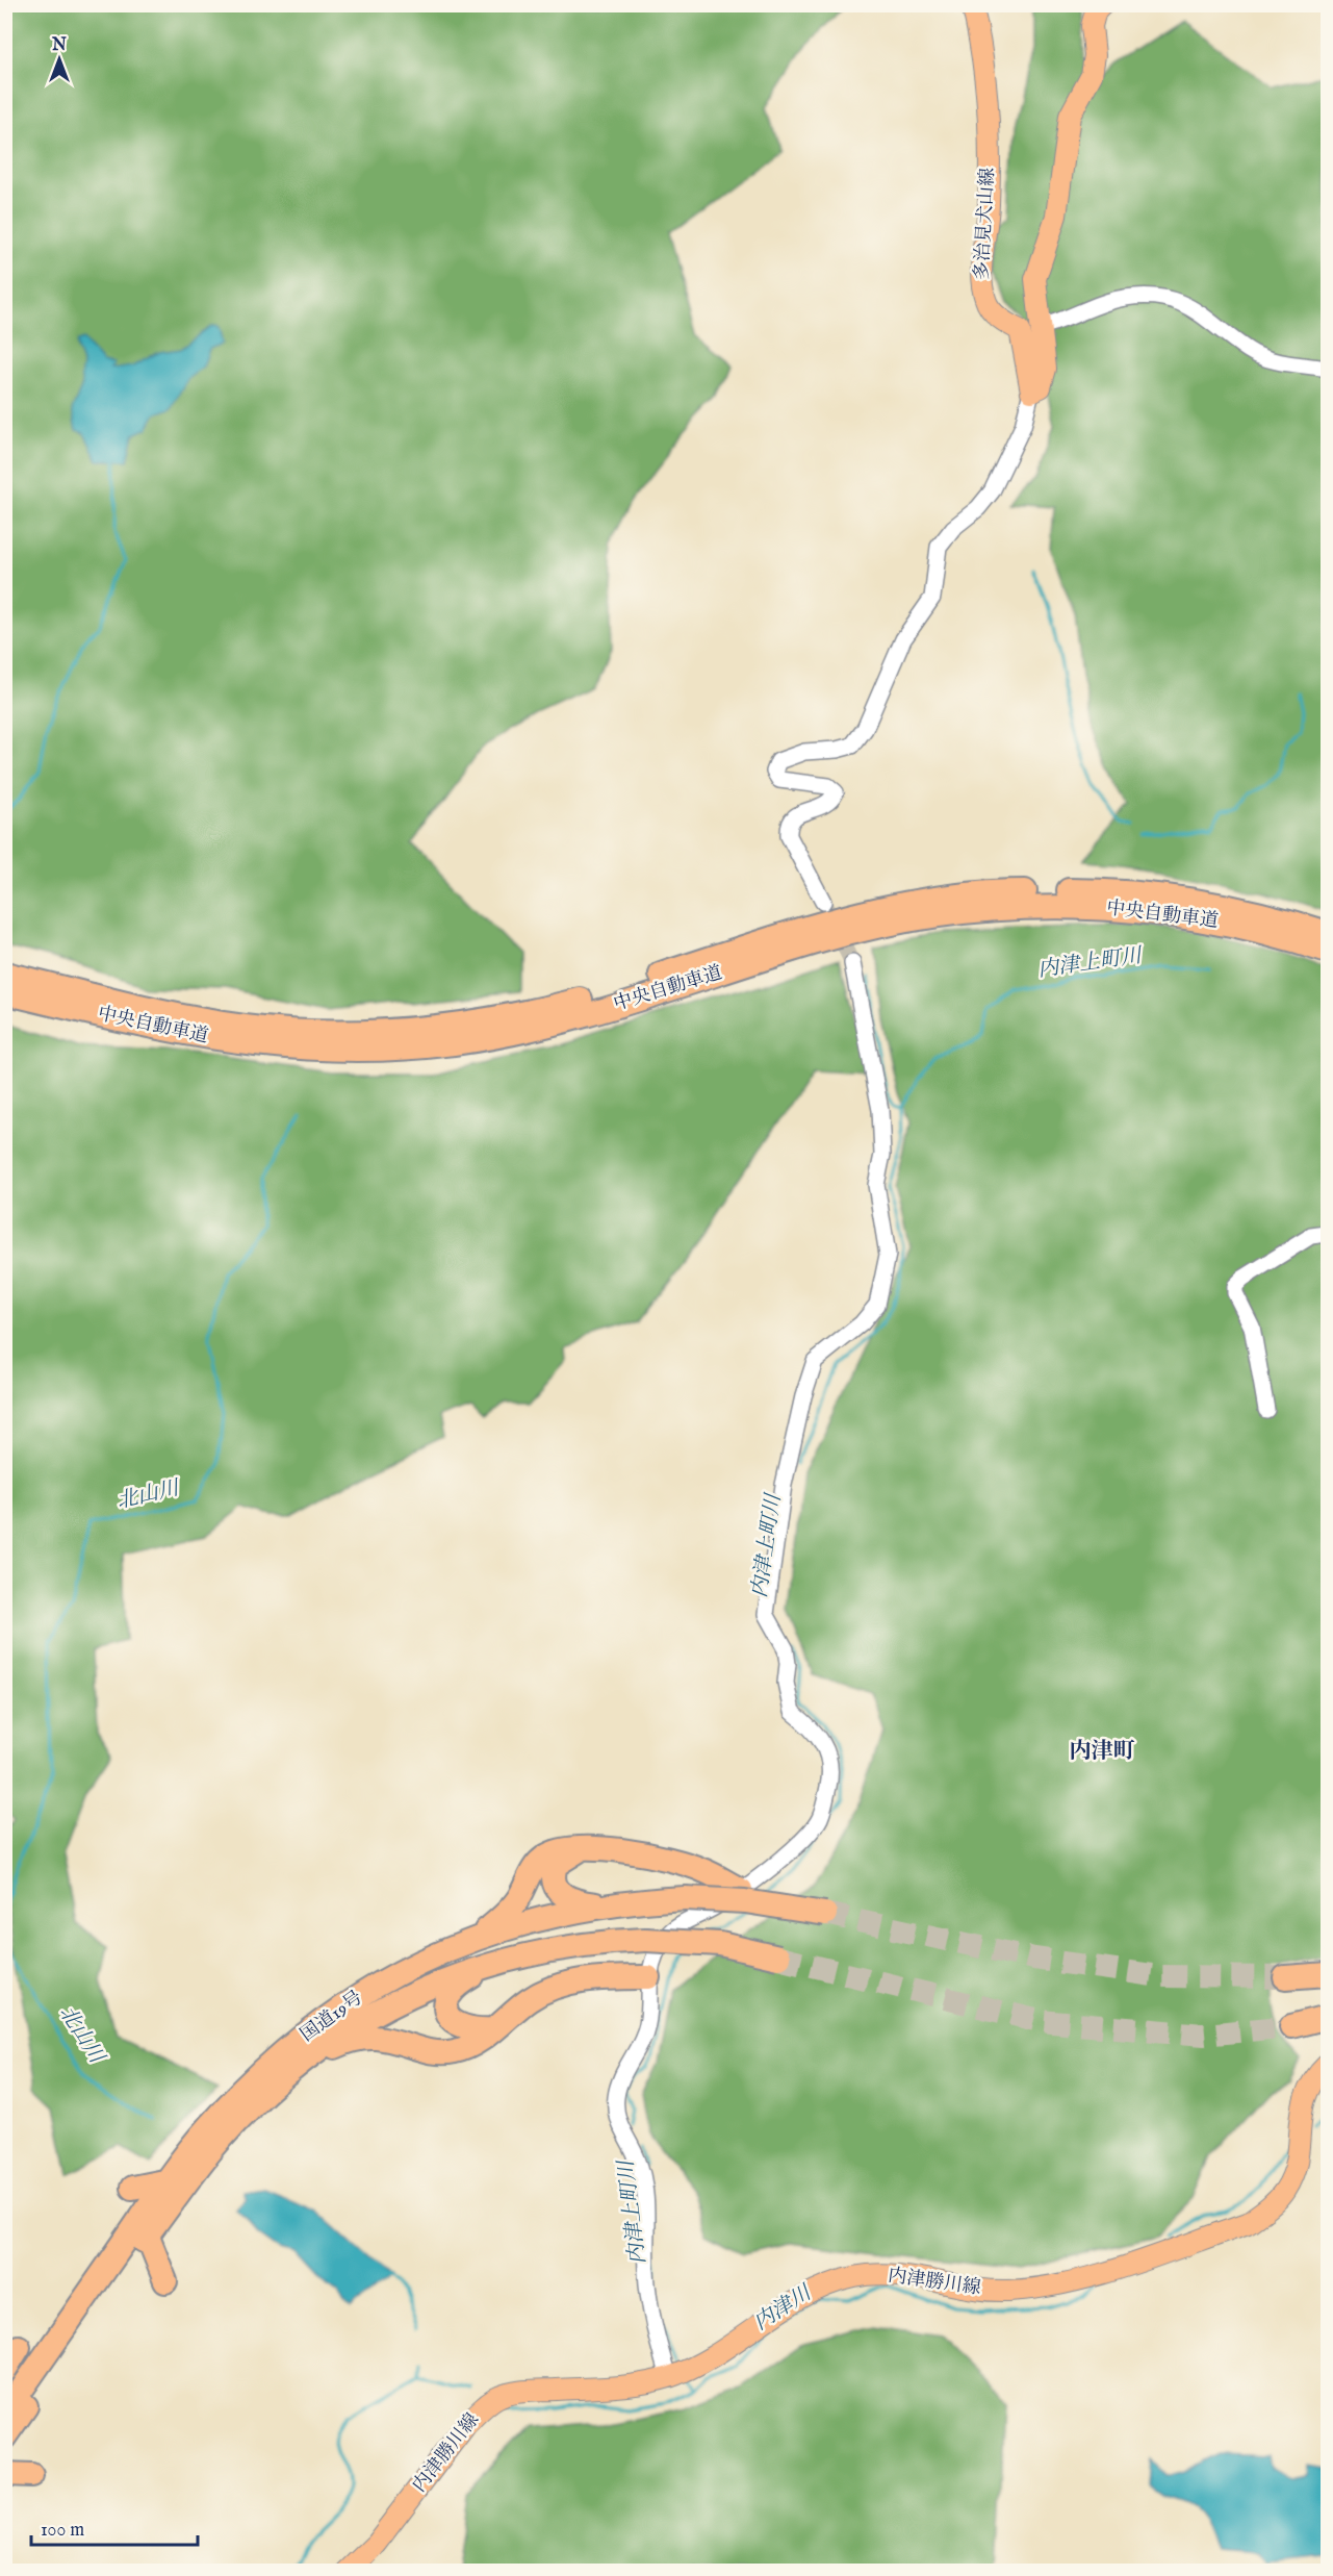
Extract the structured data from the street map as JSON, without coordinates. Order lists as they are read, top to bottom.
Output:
{
  "streets": {
    "highway": ["中央自動車道", "国道19号"],
    "main road": ["多治見犬山線", "内津勝川線"]
  },
  "districts": ["内津町"],
  "water": ["内津上町川", "北山川", "内津川"],
  "scale_bar": "100 m",
  "north": "top"
}
